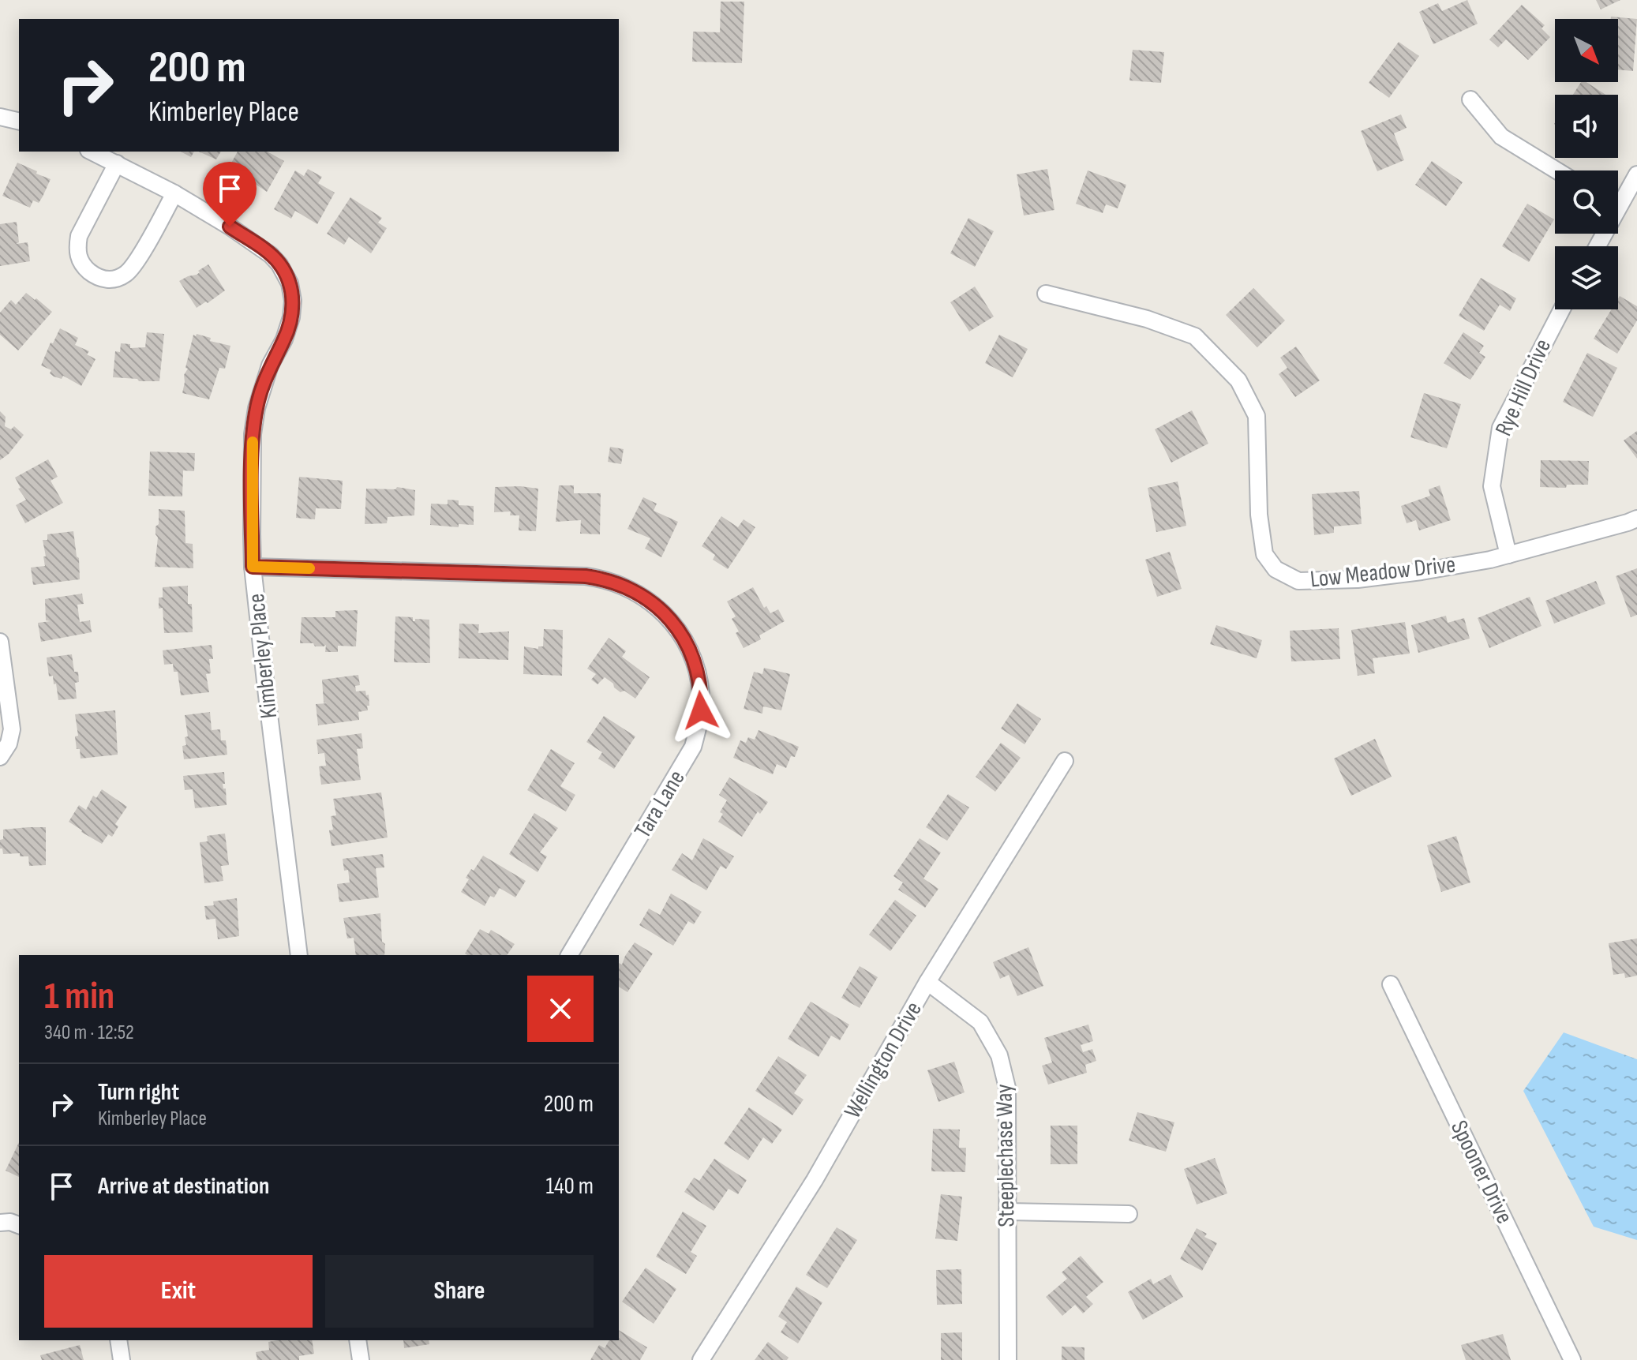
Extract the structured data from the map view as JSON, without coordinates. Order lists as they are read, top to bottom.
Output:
{
  "streets": {
    "street": [
      "Rye Hill Drive",
      "Low Meadow Drive",
      "Kimberley Place",
      "Tara Lane",
      "Wellington Drive",
      "Steeplechase Way",
      "Spooner Drive"
    ]
  },
  "crossings": [
    ["Rye Hill Drive", "Low Meadow Drive"],
    ["Kimberley Place", "Tara Lane"],
    ["Wellington Drive", "Steeplechase Way"]
  ],
  "north": "bottom right",
  "page": {
    "turn": ["200 m", "Kimberley Place"],
    "heading": ["1 min", "340 m · 12:52"],
    "list": [
      {
        "name": "Turn right",
        "note": "Kimberley Place",
        "value": "200 m"
      },
      {
        "name": "Arrive at destination",
        "value": "140 m"
      }
    ],
    "buttons": ["Exit", "Share"]
  }
}
